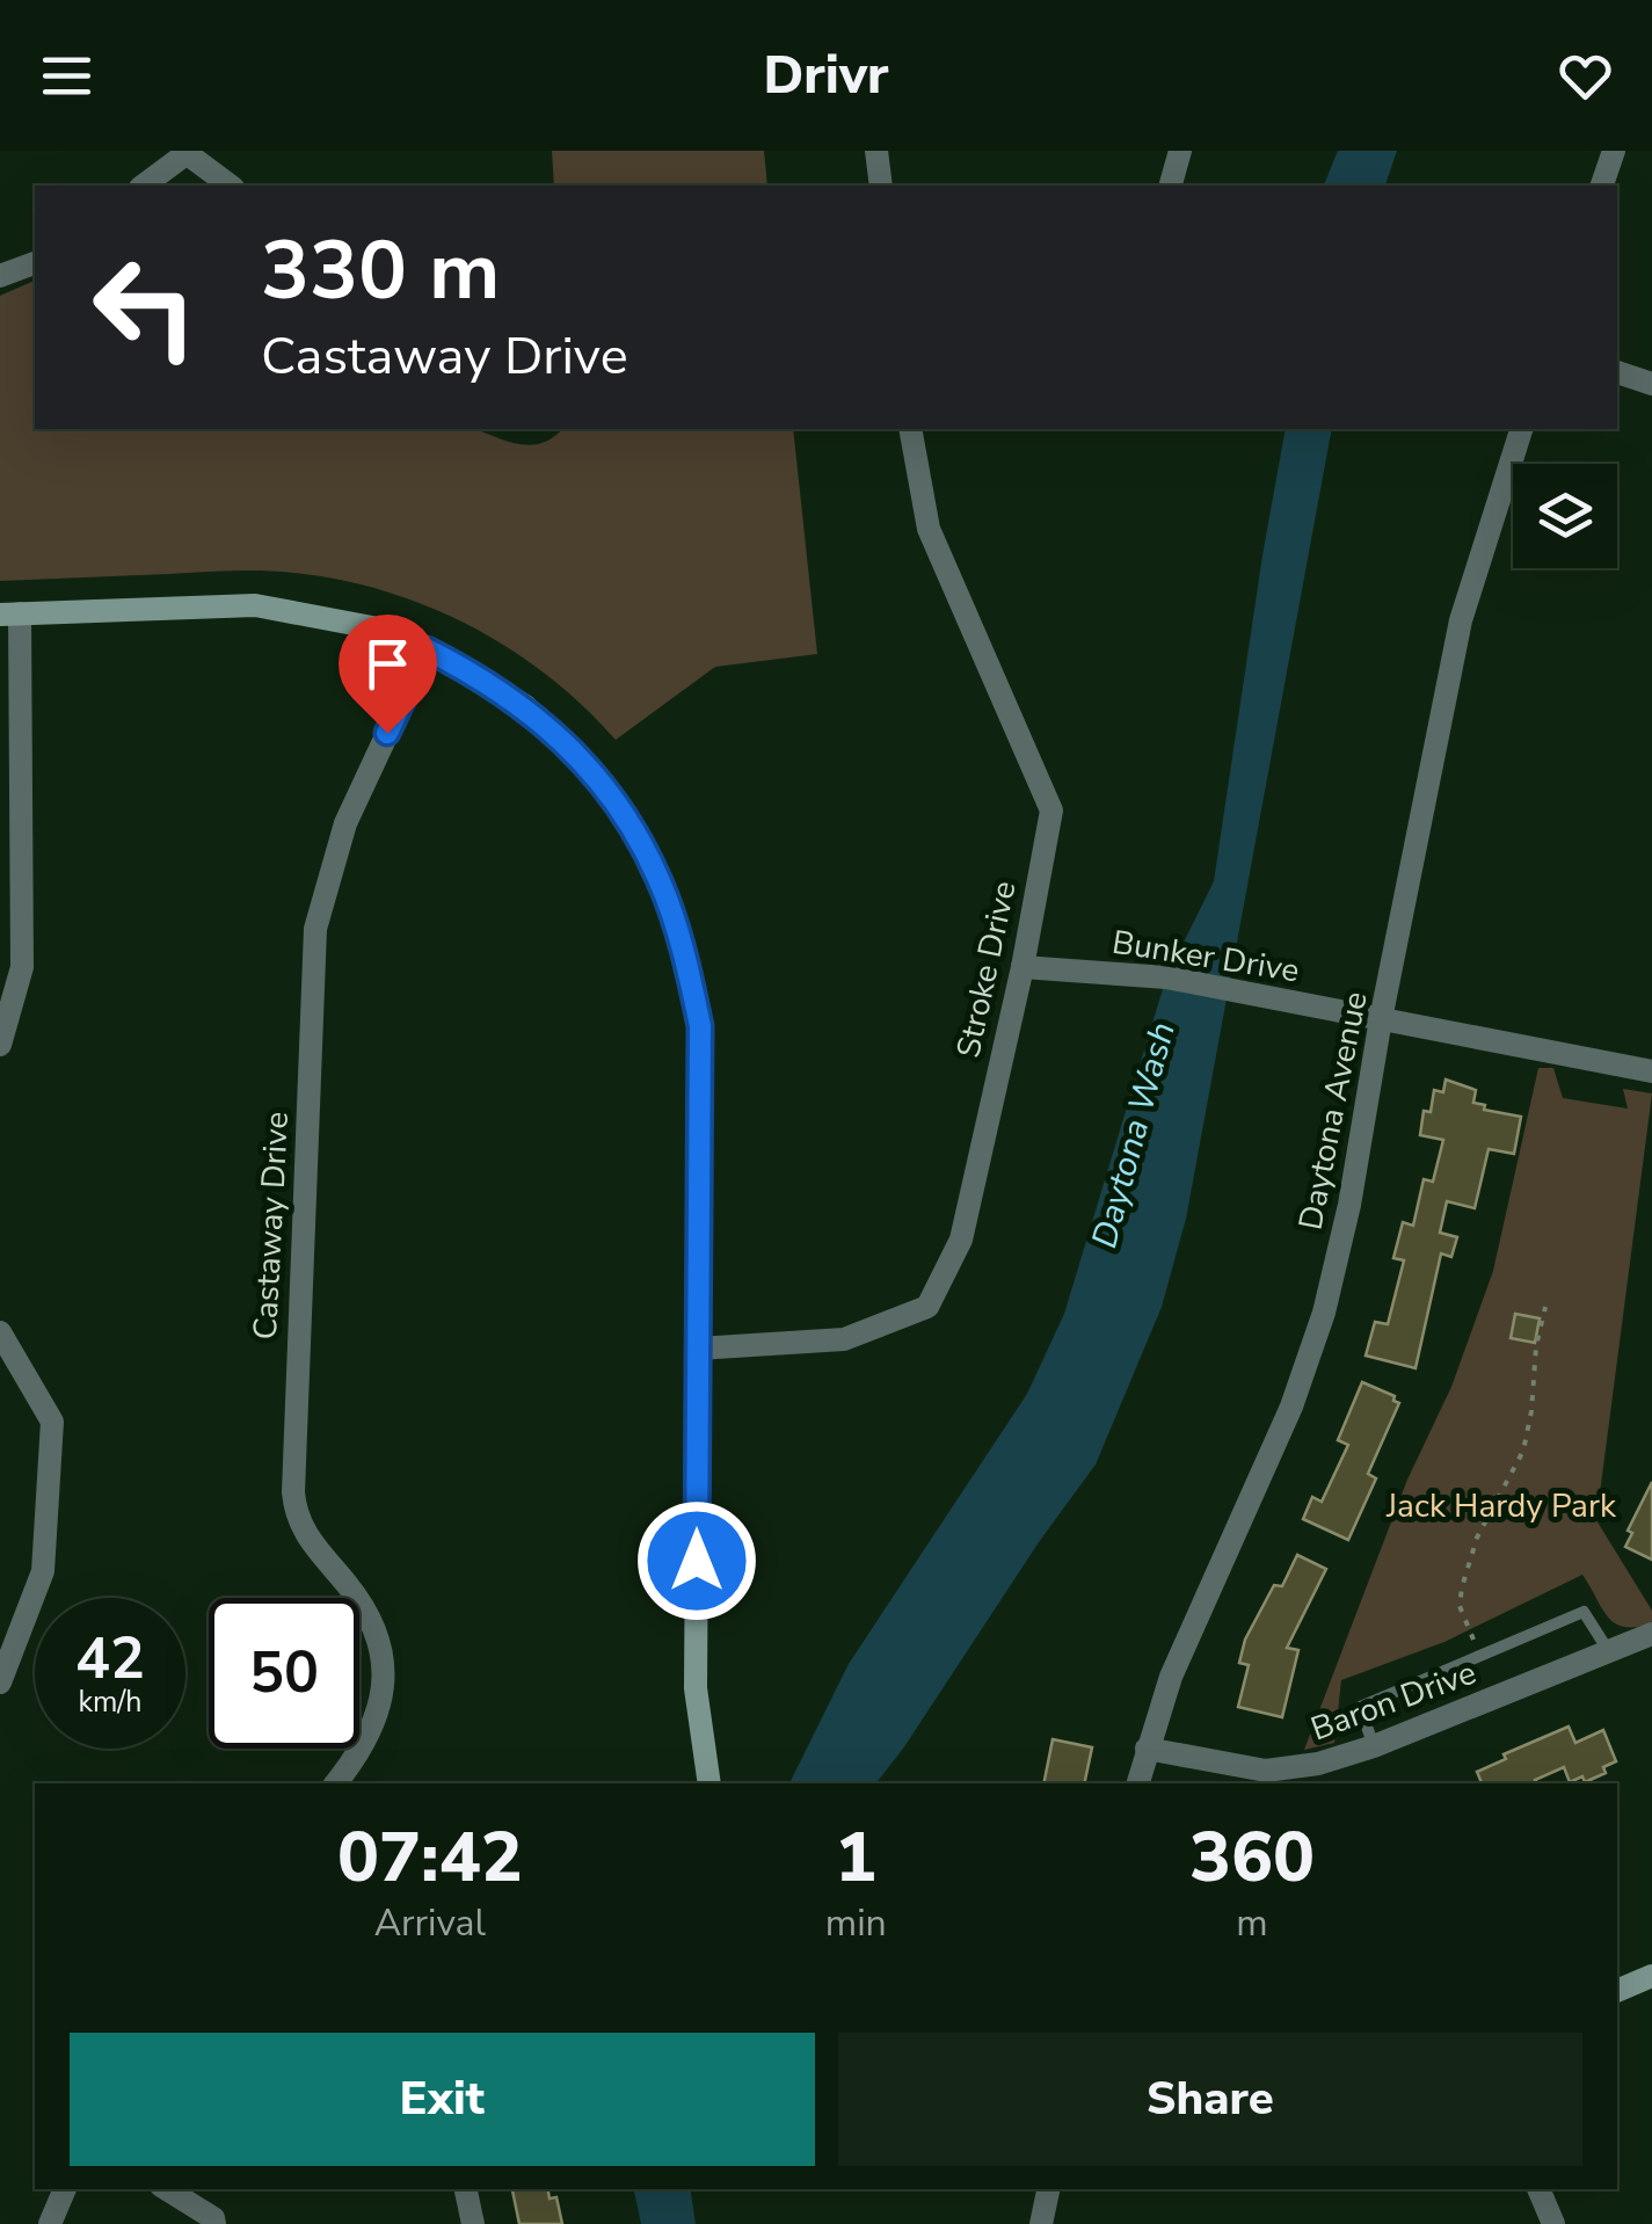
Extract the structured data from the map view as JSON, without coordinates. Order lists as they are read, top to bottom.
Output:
{
  "streets": {
    "street": [
      "Bunker Drive",
      "Stroke Drive",
      "Daytona Avenue",
      "Castaway Drive",
      "Baron Drive"
    ]
  },
  "crossings": [
    ["Bunker Drive", "Stroke Drive"],
    ["Bunker Drive", "Daytona Avenue"],
    ["Daytona Avenue", "Baron Drive"]
  ],
  "water": ["Daytona Wash"],
  "parks": ["Jack Hardy Park"],
  "page": {
    "header": "Drivr",
    "turn": ["330 m", "Castaway Drive"],
    "speed": "42 km/h",
    "limit": "50",
    "eta": [
      "07:42",
      "Arrival",
      "1",
      "min",
      "360",
      "m"
    ],
    "buttons": ["Exit", "Share"]
  }
}
